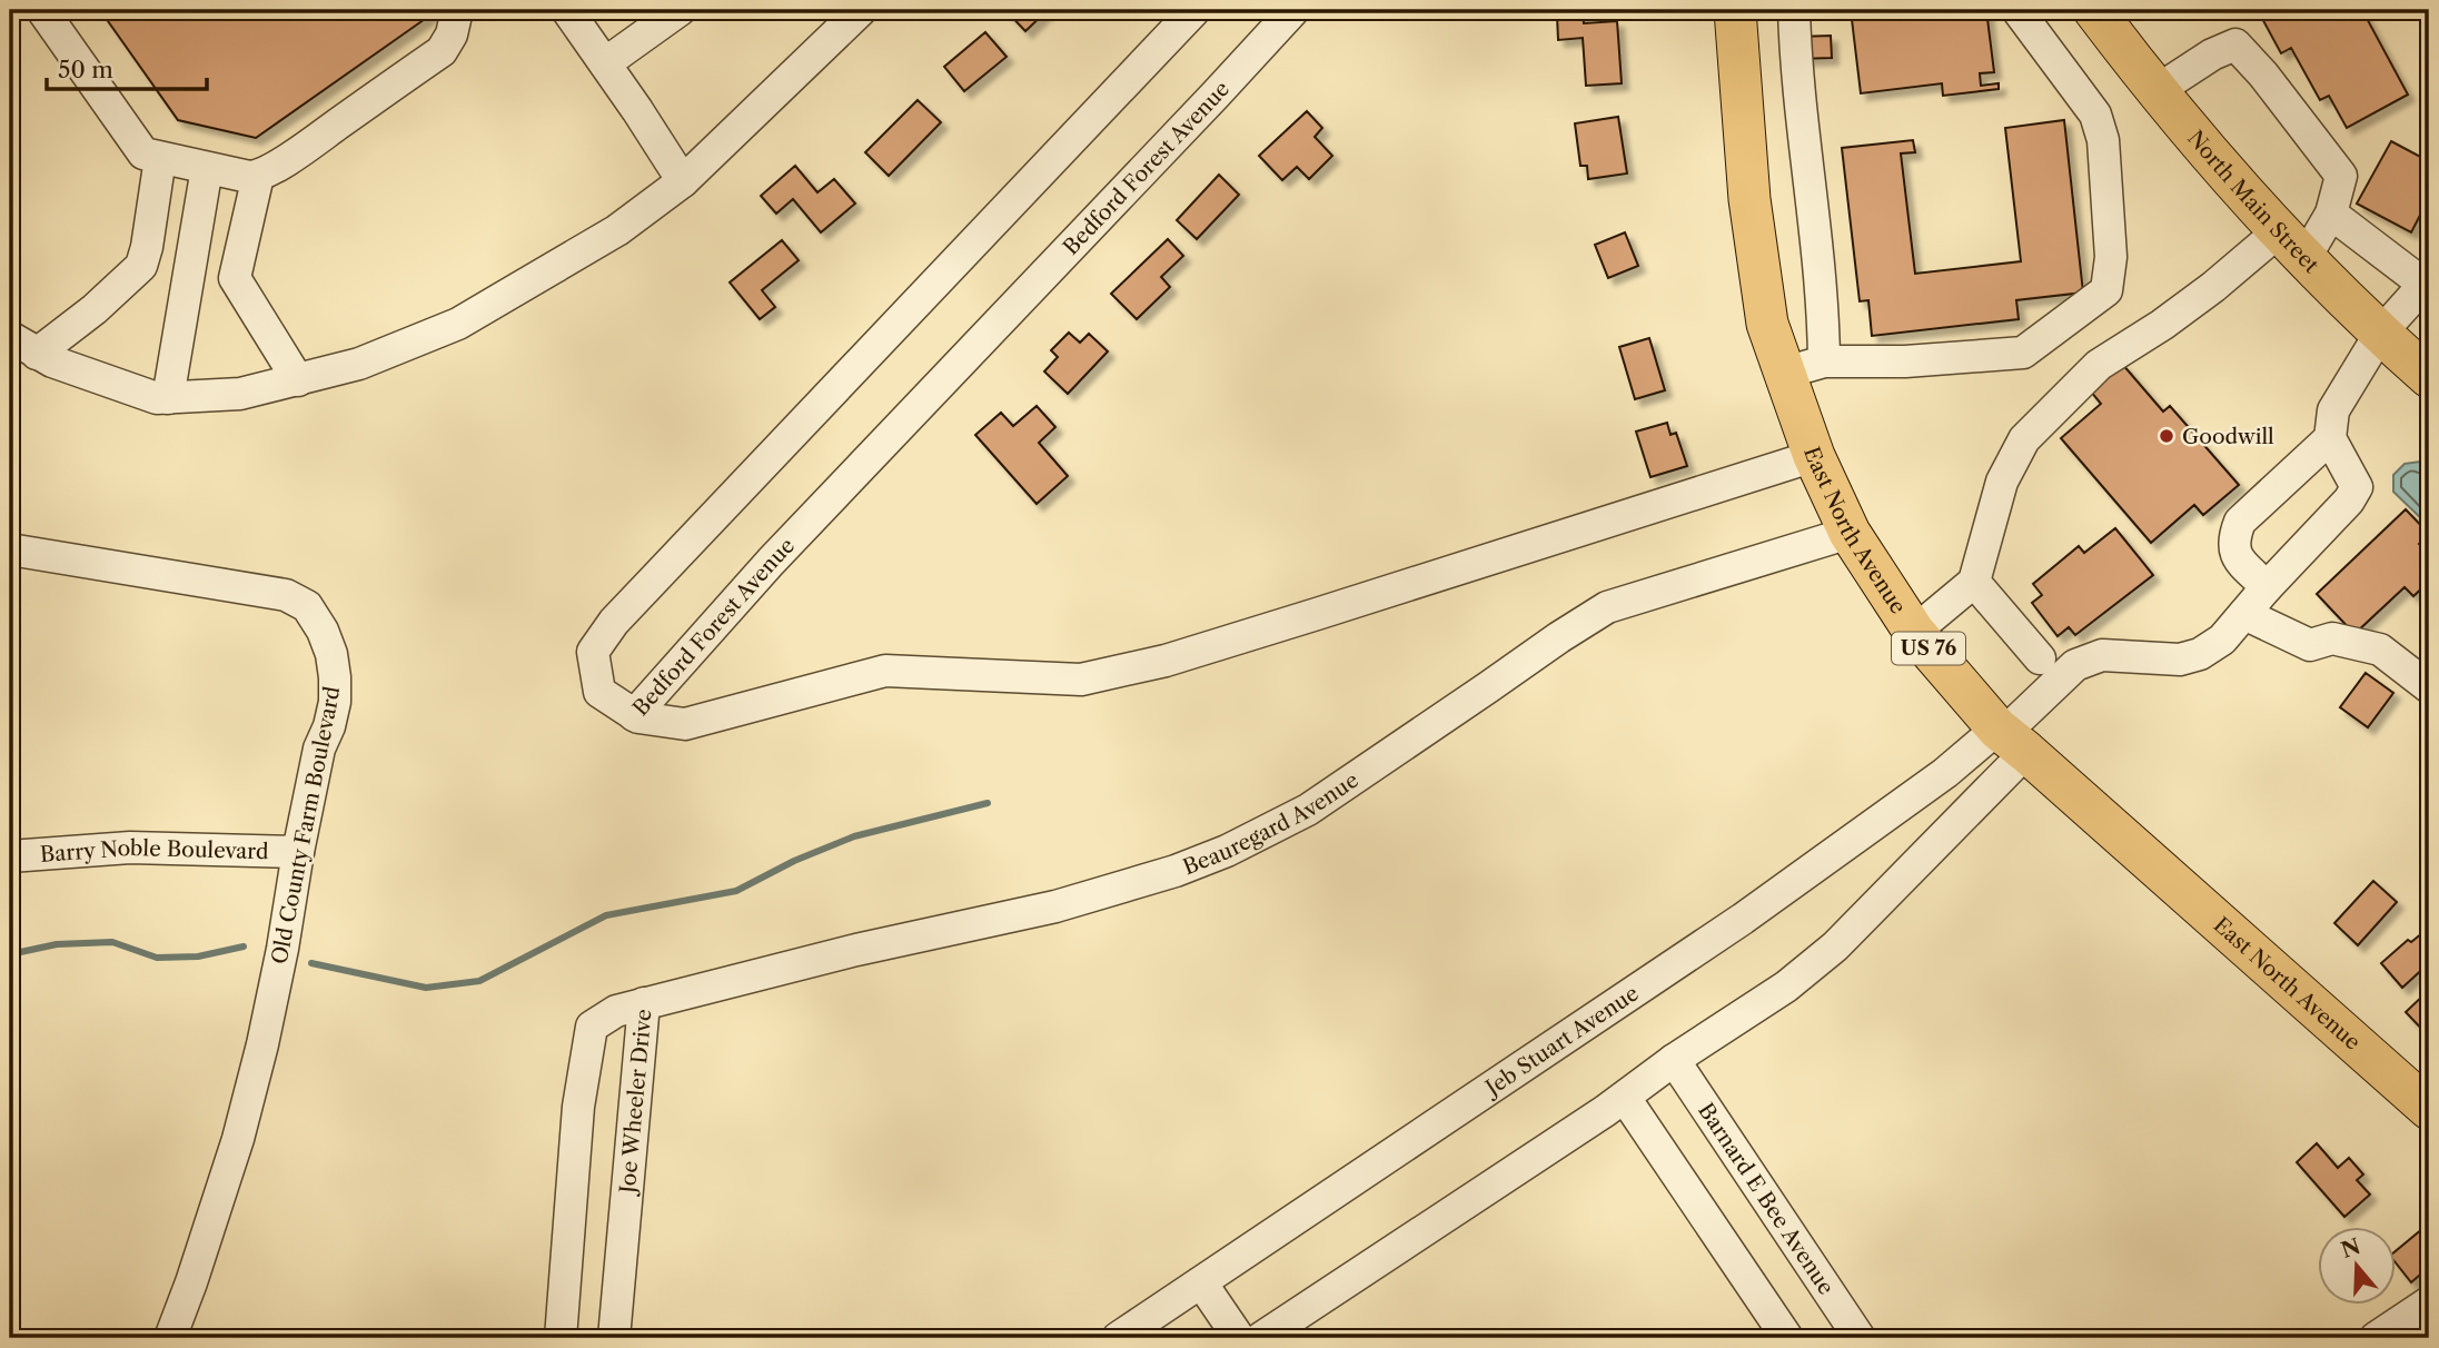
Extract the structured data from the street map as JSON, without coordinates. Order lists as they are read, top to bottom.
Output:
{
  "streets": {
    "main road": ["North Main Street", "East North Avenue", "US 76"],
    "street": [
      "Bedford Forest Avenue",
      "Beauregard Avenue",
      "Old County Farm Boulevard",
      "Barry Noble Boulevard",
      "Jeb Stuart Avenue",
      "Joe Wheeler Drive",
      "Barnard E Bee Avenue"
    ]
  },
  "crossings": [
    ["East North Avenue", "Beauregard Avenue"],
    ["East North Avenue", "Jeb Stuart Avenue"],
    ["Beauregard Avenue", "Joe Wheeler Drive"],
    ["Old County Farm Boulevard", "Barry Noble Boulevard"]
  ],
  "places": ["Goodwill"],
  "scale_bar": "50 m",
  "north": "top"
}
